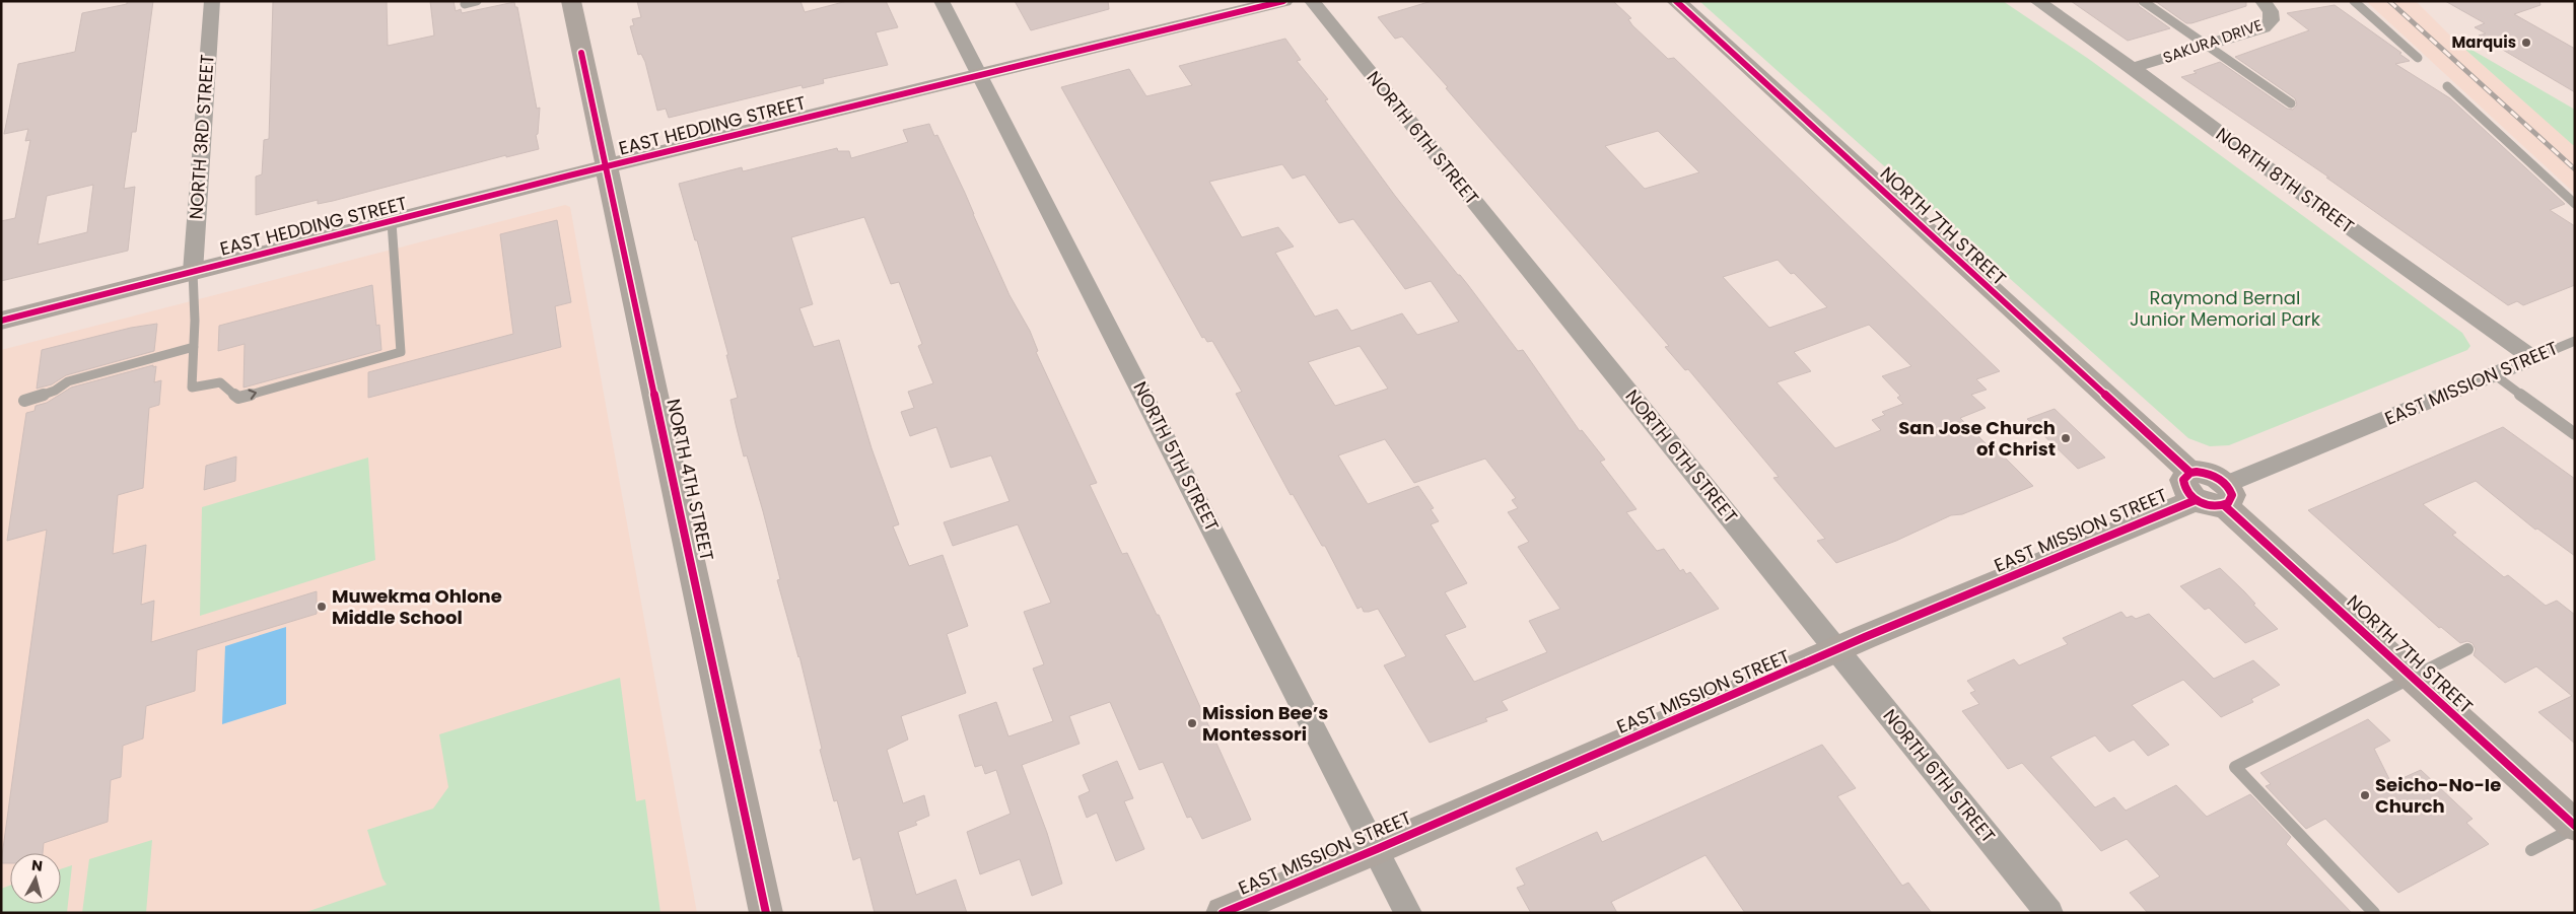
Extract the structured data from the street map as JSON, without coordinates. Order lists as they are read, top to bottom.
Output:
{
  "streets": {
    "main road": [
      "EAST HEDDING STREET",
      "NORTH 7TH STREET",
      "EAST MISSION STREET",
      "NORTH 4TH STREET"
    ],
    "street": [
      "SAKURA DRIVE",
      "NORTH 3RD STREET",
      "NORTH 6TH STREET",
      "NORTH 8TH STREET",
      "NORTH 5TH STREET"
    ]
  },
  "crossings": [
    ["SAKURA DRIVE", "NORTH 8TH STREET"],
    ["EAST HEDDING STREET", "NORTH 3RD STREET"],
    ["EAST HEDDING STREET", "NORTH 5TH STREET"],
    ["EAST HEDDING STREET", "NORTH 4TH STREET"],
    ["NORTH 6TH STREET", "EAST MISSION STREET"],
    ["NORTH 8TH STREET", "EAST MISSION STREET"],
    ["NORTH 7TH STREET", "EAST MISSION STREET"],
    ["EAST MISSION STREET", "NORTH 5TH STREET"]
  ],
  "parks": ["Raymond Bernal Junior Memorial Park"],
  "places": [
    "Marquis",
    "San Jose Church of Christ",
    "Muwekma Ohlone Middle School",
    "Mission Bee’s Montessori",
    "Seicho-No-Ie Church"
  ],
  "north": "top"
}
